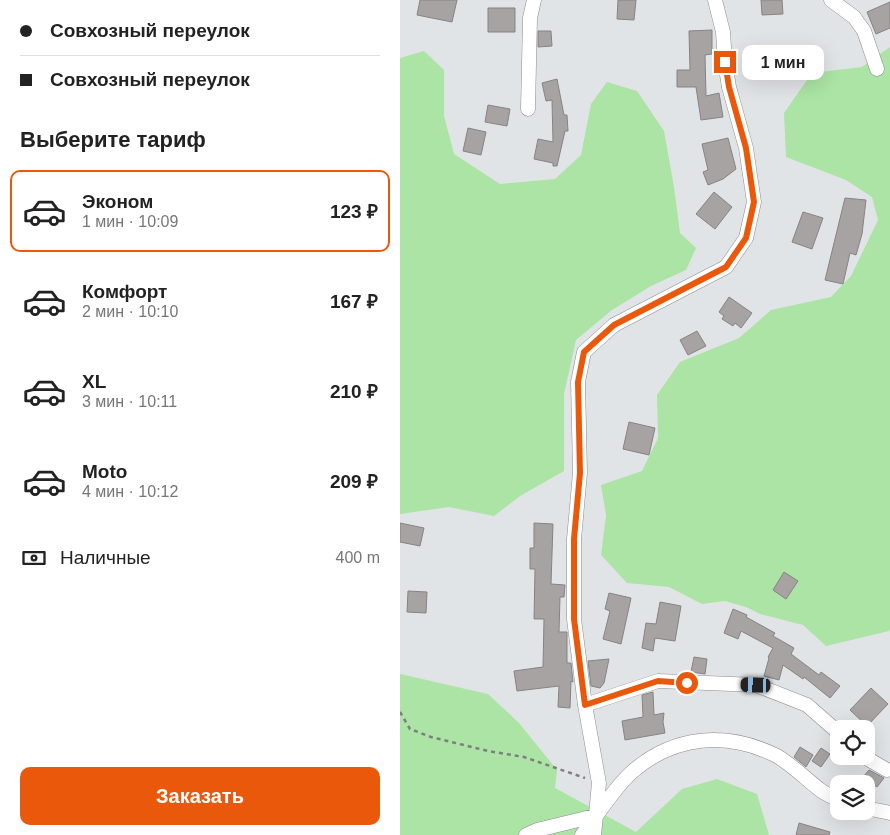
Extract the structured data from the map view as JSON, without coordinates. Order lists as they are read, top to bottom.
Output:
{
  "page": {
    "banner": ["Совхозный переулок", "Совхозный переулок"],
    "bubble": "1 мин",
    "heading": "Выберите тариф",
    "list": [
      {
        "name": "Эконом",
        "note": "1 мин · 10:09",
        "value": "123 ₽"
      },
      {
        "name": "Комфорт",
        "note": "2 мин · 10:10",
        "value": "167 ₽"
      },
      {
        "name": "XL",
        "note": "3 мин · 10:11",
        "value": "210 ₽"
      },
      {
        "name": "Moto",
        "note": "4 мин · 10:12",
        "value": "209 ₽"
      }
    ],
    "pay": ["Наличные", "400 m"],
    "buttons": "Заказать"
  }
}
